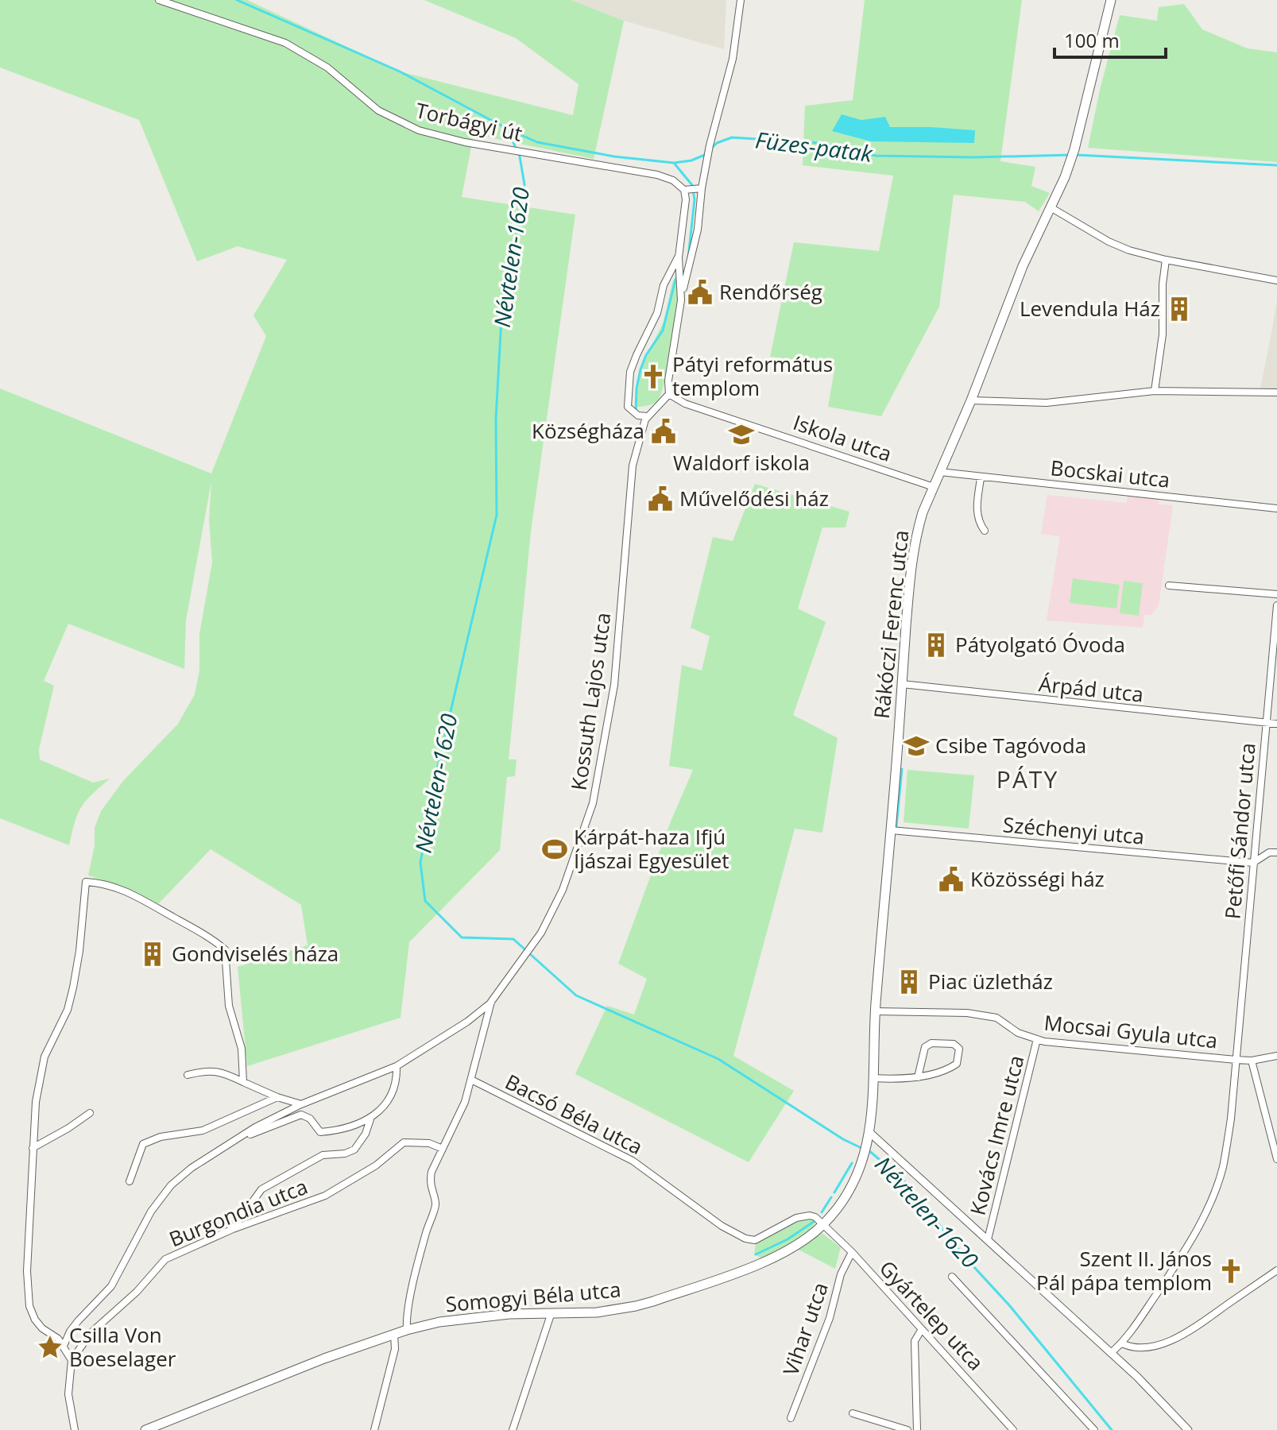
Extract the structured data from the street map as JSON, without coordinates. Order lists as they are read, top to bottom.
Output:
{
  "streets": {
    "main road": ["Rákóczi Ferenc utca", "Somogyi Béla utca"],
    "street": [
      "Torbágyi út",
      "Iskola utca",
      "Bocskai utca",
      "Árpád utca",
      "Kossuth Lajos utca",
      "Széchenyi utca",
      "Petőfi Sándor utca",
      "Mocsai Gyula utca",
      "Bacsó Béla utca",
      "Kovács Imre utca",
      "Burgondia utca",
      "Gyártelep utca",
      "Vihar utca"
    ]
  },
  "crossings": [
    ["Iskola utca", "Rákóczi Ferenc utca"],
    ["Iskola utca", "Kossuth Lajos utca"],
    ["Bocskai utca", "Rákóczi Ferenc utca"],
    ["Rákóczi Ferenc utca", "Árpád utca"],
    ["Rákóczi Ferenc utca", "Széchenyi utca"],
    ["Rákóczi Ferenc utca", "Mocsai Gyula utca"],
    ["Rákóczi Ferenc utca", "Somogyi Béla utca"],
    ["Árpád utca", "Petőfi Sándor utca"],
    ["Kossuth Lajos utca", "Bacsó Béla utca"],
    ["Széchenyi utca", "Petőfi Sándor utca"],
    ["Petőfi Sándor utca", "Mocsai Gyula utca"],
    ["Mocsai Gyula utca", "Kovács Imre utca"],
    ["Bacsó Béla utca", "Somogyi Béla utca"],
    ["Bacsó Béla utca", "Gyártelep utca"],
    ["Somogyi Béla utca", "Gyártelep utca"],
    ["Gyártelep utca", "Vihar utca"]
  ],
  "districts": ["PÁTY"],
  "water": ["Füzes-patak", "Névtelen-1620"],
  "places": {
    "public building": [
      "Rendőrség",
      "Községháza",
      "Művelődési ház",
      "Közösségi ház"
    ],
    "building": [
      "Levendula Ház",
      "Pátyolgató Óvoda",
      "Gondviselés háza",
      "Piac üzletház"
    ],
    "church": ["Pátyi református templom", "Szent II. János Pál pápa templom"],
    "school or university": ["Waldorf iskola", "Csibe Tagóvoda"],
    "sports": ["Kárpát-haza Ifjú Íjászai Egyesület"],
    "place": ["Csilla Von Boeselager"]
  },
  "scale_bar": "100 m"
}
